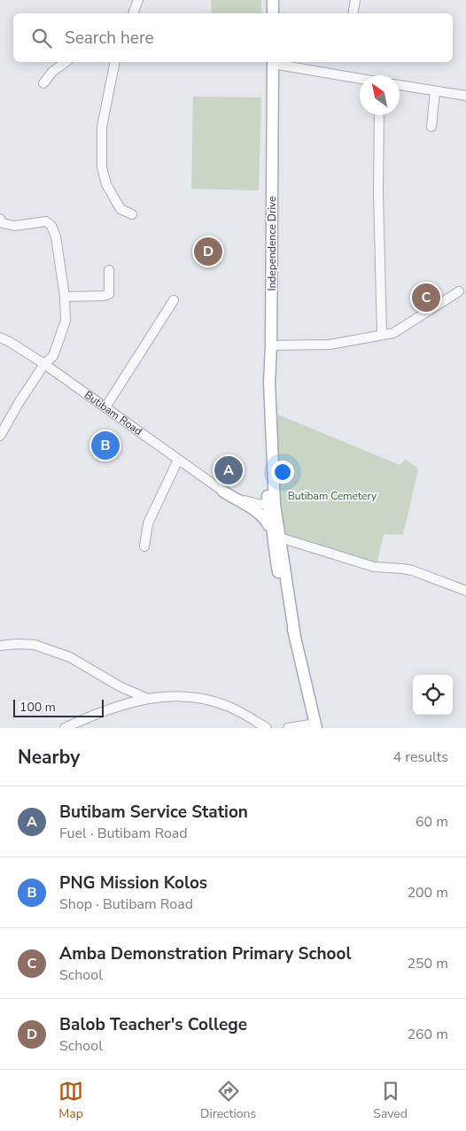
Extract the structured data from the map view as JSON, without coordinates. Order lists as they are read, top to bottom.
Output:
{
  "streets": {
    "main road": ["Independence Drive"],
    "street": ["Butibam Road"]
  },
  "crossings": [
    ["Independence Drive", "Butibam Road"]
  ],
  "parks": ["Butibam Cemetery"],
  "scale_bar": "100 m",
  "north": "top left",
  "page": {
    "search": "Search here",
    "pins": [
      "D",
      "C",
      "B",
      "A"
    ],
    "scale": "100 m",
    "heading": ["Nearby", "4 results"],
    "list": [
      {
        "mark": "A",
        "name": "Butibam Service Station",
        "note": "Fuel · Butibam Road",
        "value": "60 m"
      },
      {
        "mark": "B",
        "name": "PNG Mission Kolos",
        "note": "Shop · Butibam Road",
        "value": "200 m"
      },
      {
        "mark": "C",
        "name": "Amba Demonstration Primary School",
        "note": "School",
        "value": "250 m"
      },
      {
        "mark": "D",
        "name": "Balob Teacher's College",
        "note": "School",
        "value": "260 m"
      }
    ],
    "nav": ["Map", "Directions", "Saved"]
  }
}
